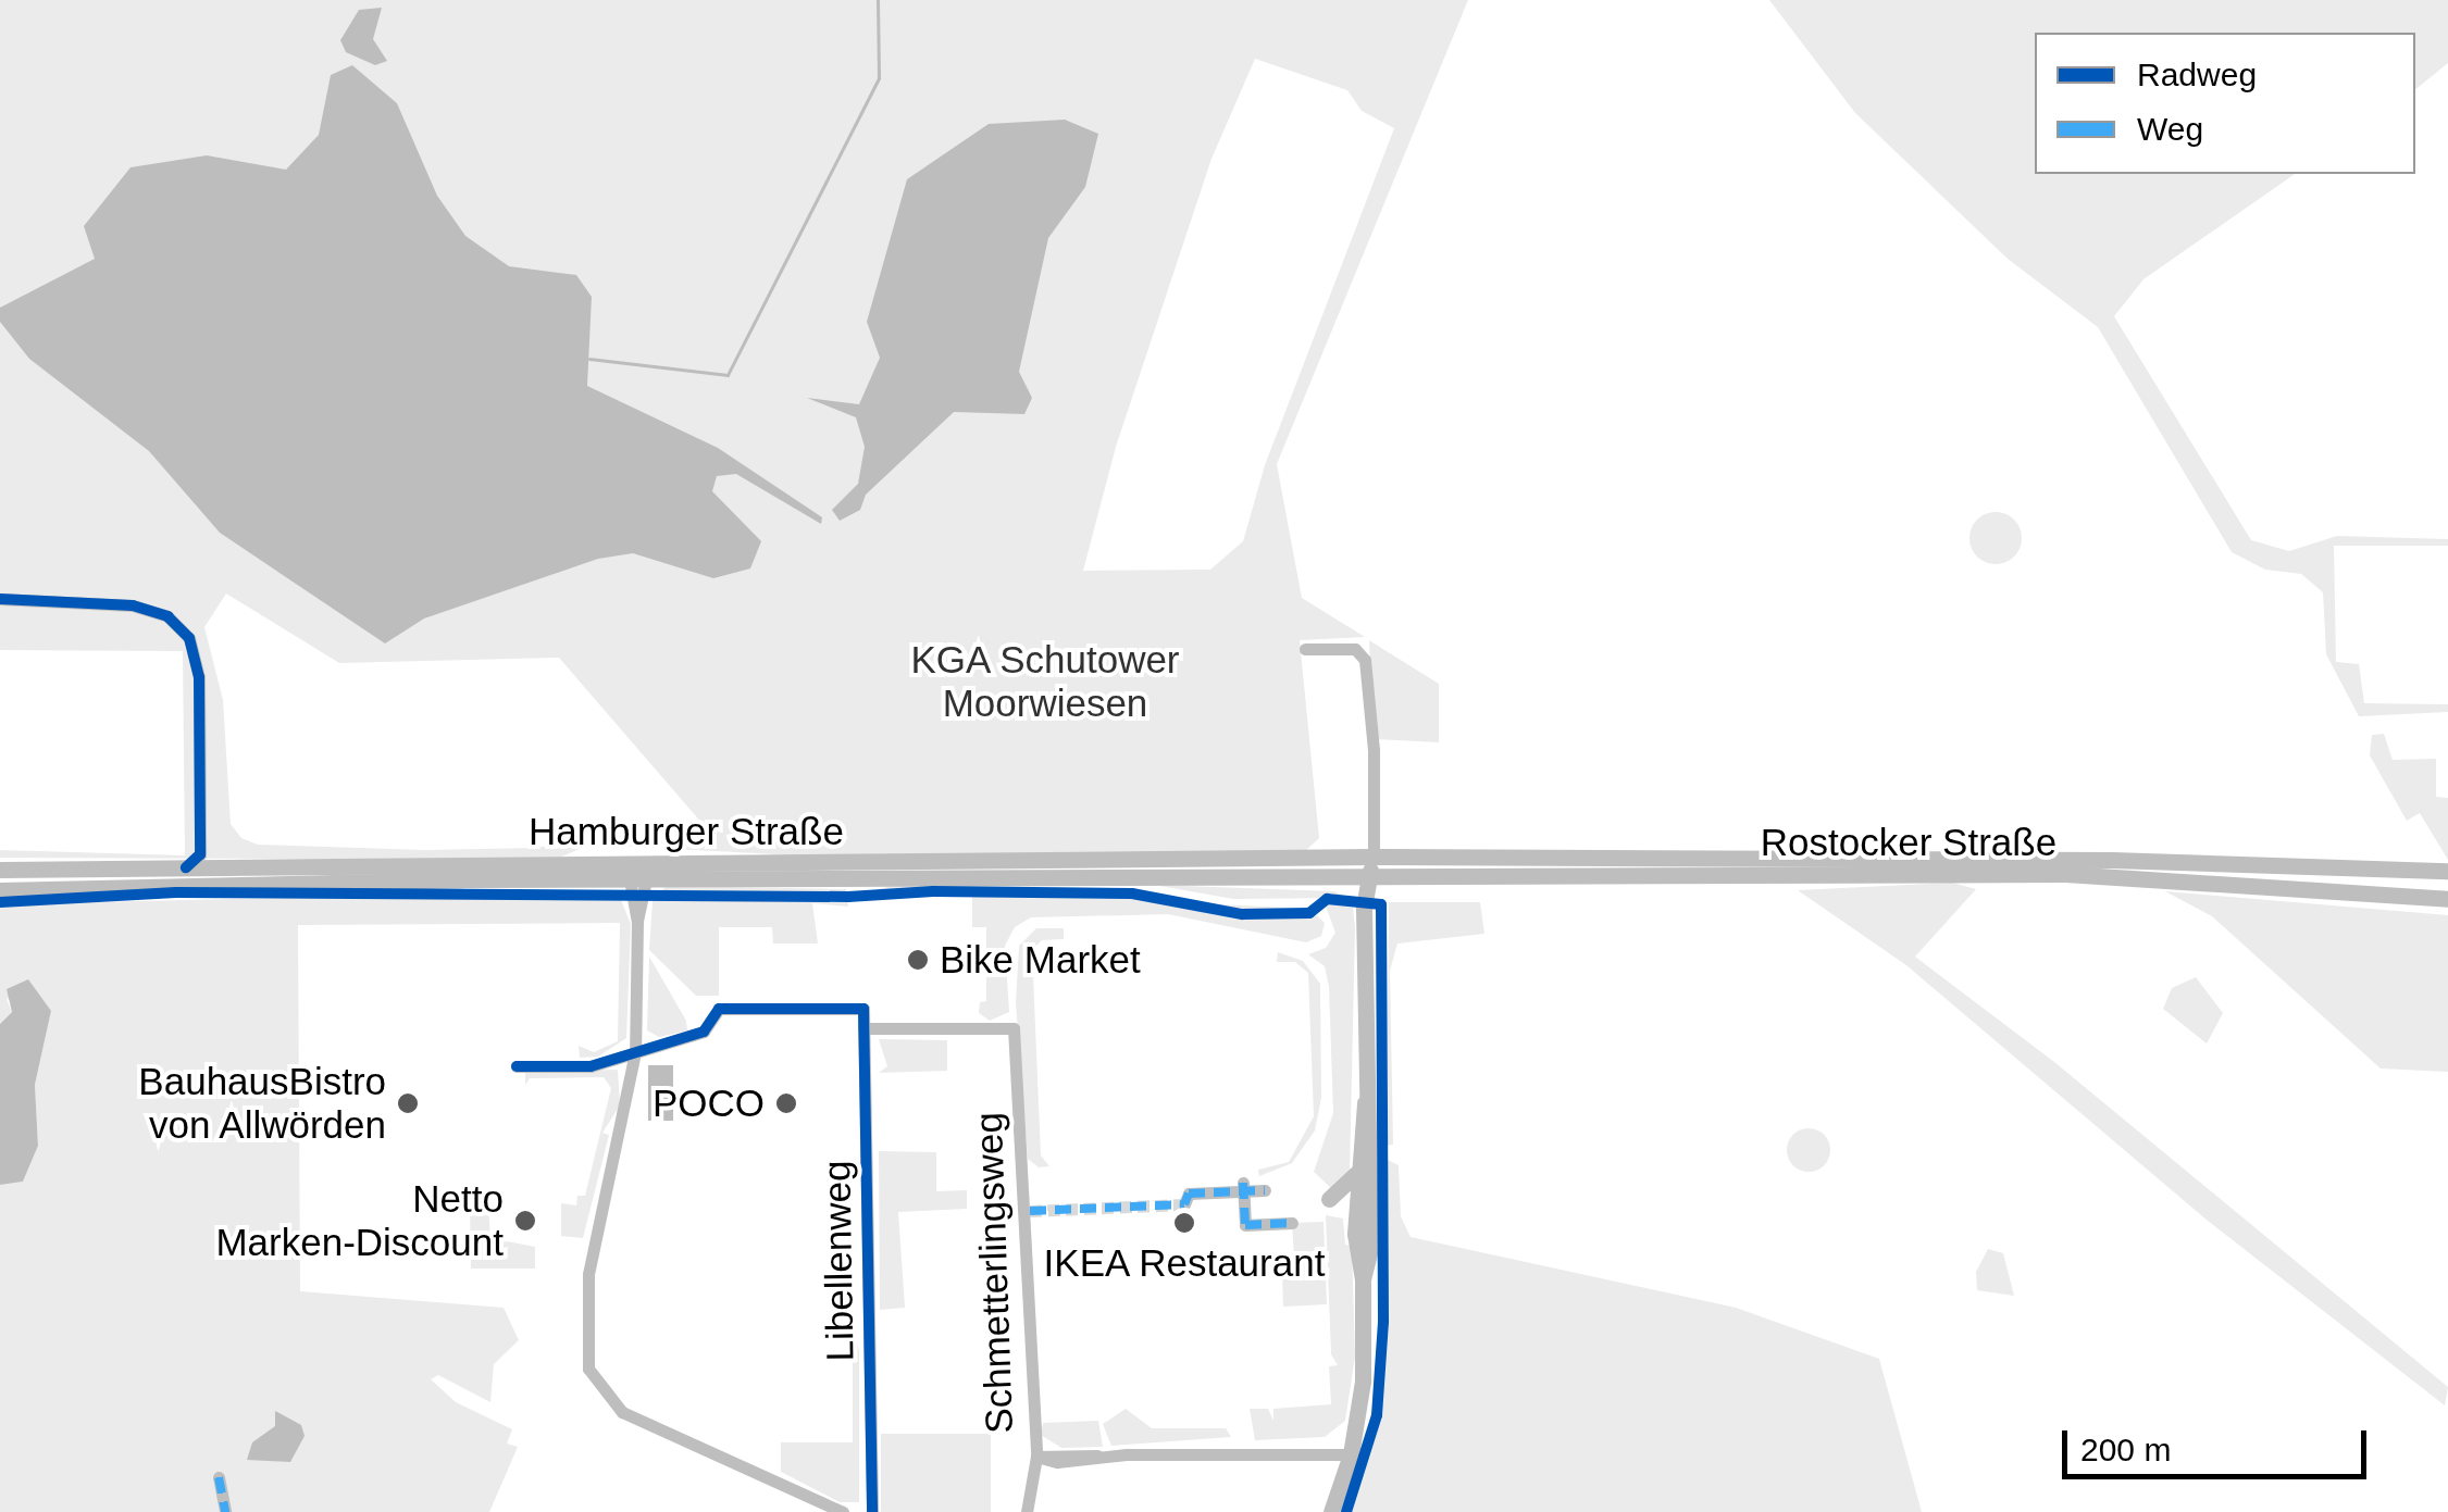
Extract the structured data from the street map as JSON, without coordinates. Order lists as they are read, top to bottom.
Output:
{
  "streets": {
    "main road": ["Hamburger Straße", "Rostocker Straße"],
    "street": ["Libellenweg", "Schmetterlingsweg"]
  },
  "crossings": [
    ["Hamburger Straße", "Rostocker Straße"],
    ["Libellenweg", "Schmetterlingsweg"]
  ],
  "parks": ["KGA Schutower Moorwiesen"],
  "places": [
    "Bike Market",
    "BauhausBistro von Allwörden",
    "POCO",
    "Netto Marken-Discount",
    "IKEA Restaurant"
  ],
  "legend": ["Radweg", "Weg"],
  "scale_bar": "200 m"
}
